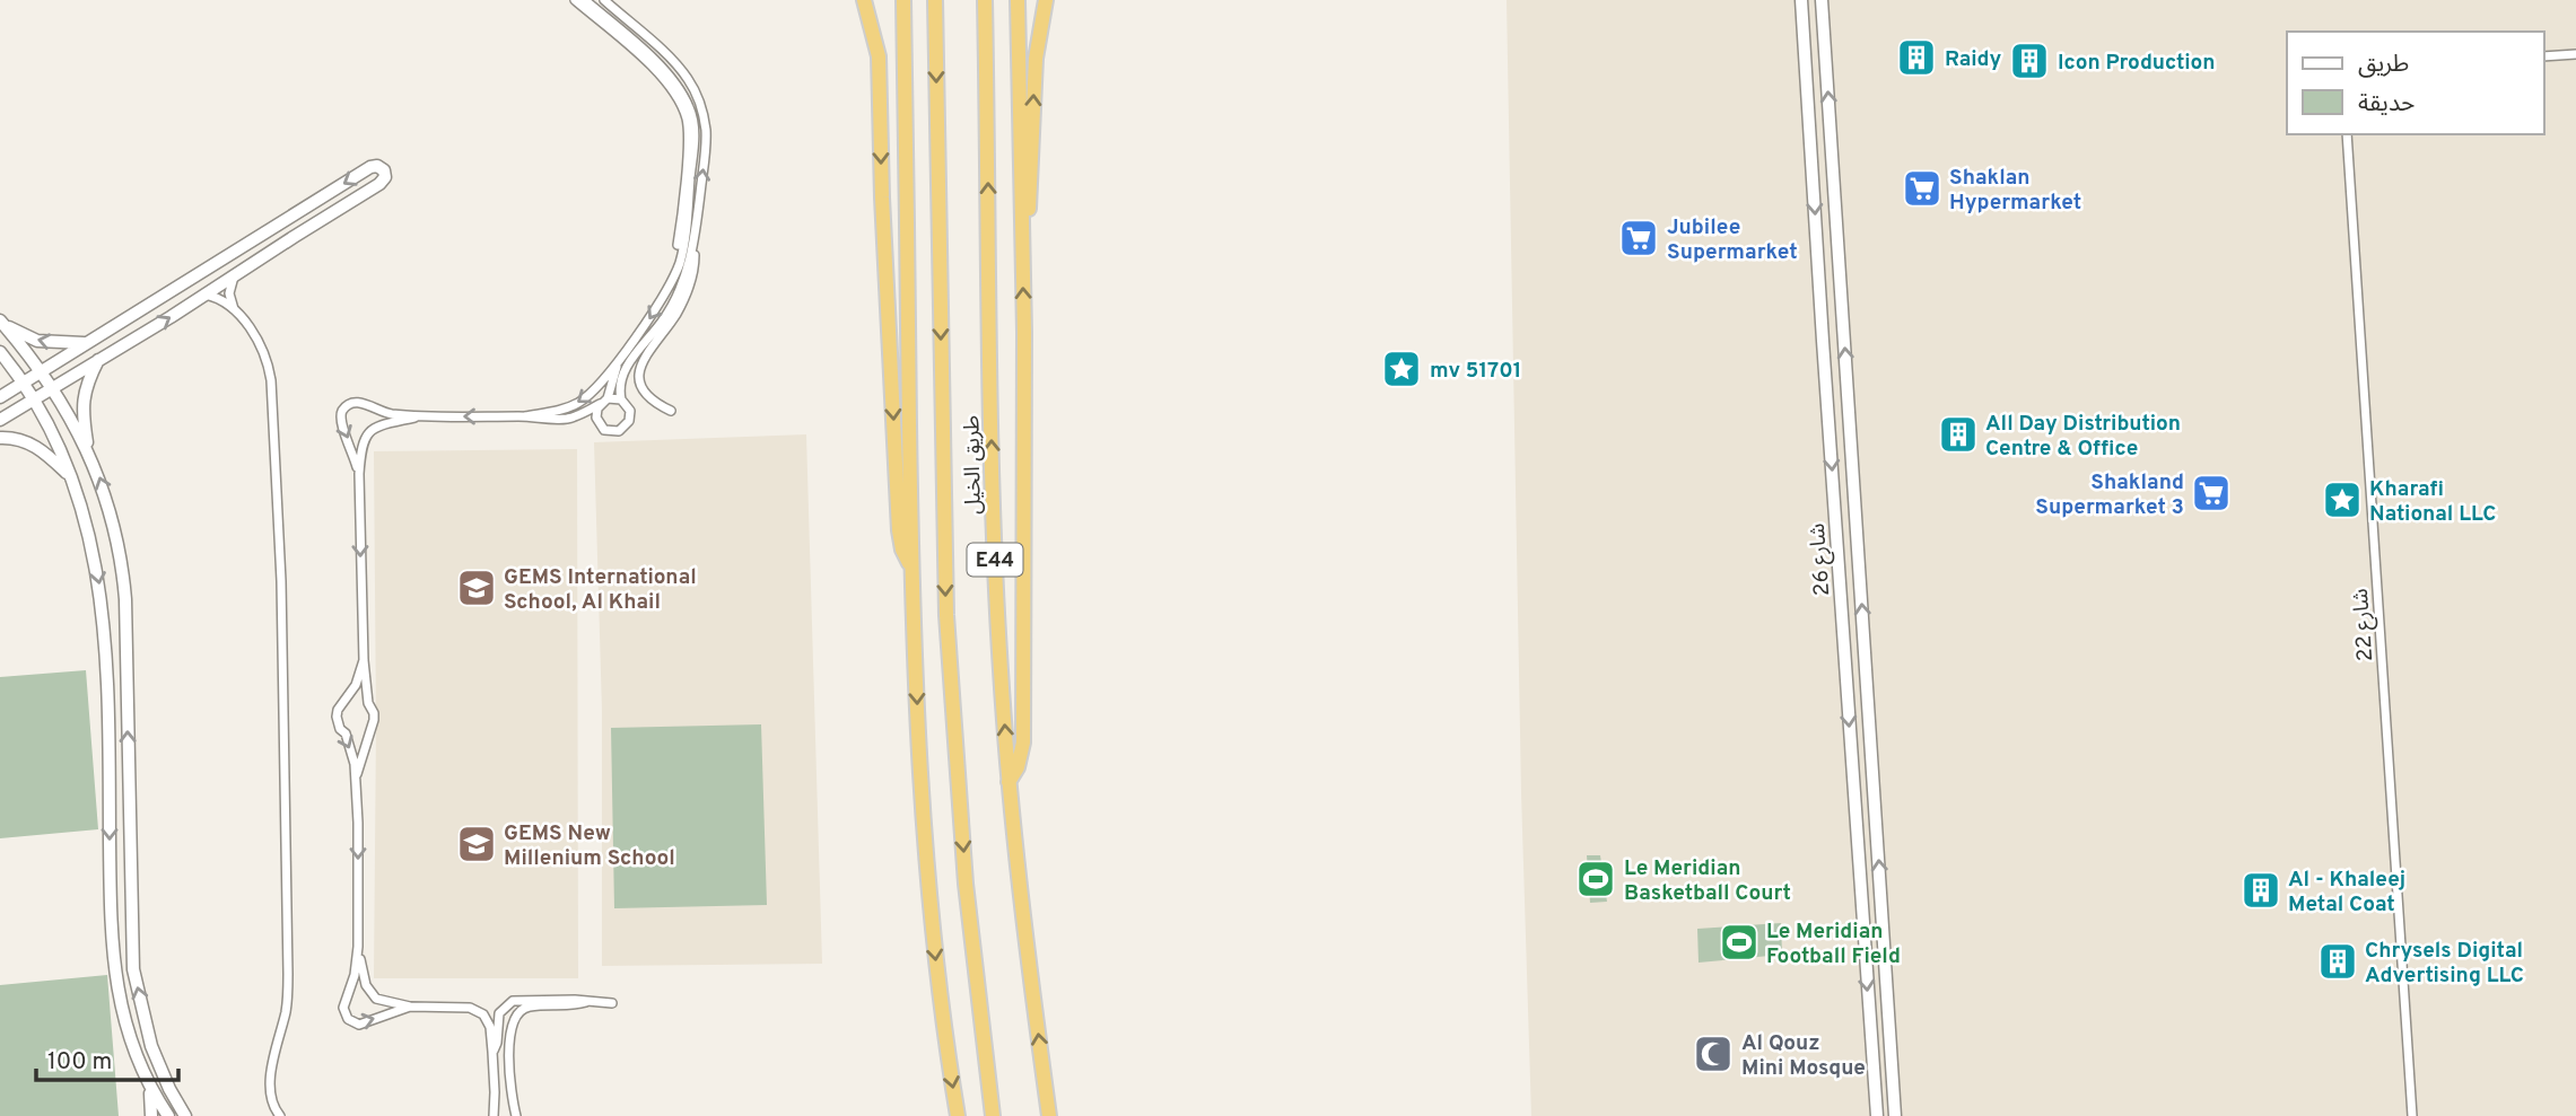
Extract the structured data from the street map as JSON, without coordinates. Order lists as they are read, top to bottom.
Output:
{
  "streets": {
    "highway": ["طريق الخيل", "E44"],
    "street": ["شارع 26", "شارع 22"]
  },
  "places": {
    "building": [
      "Raidy",
      "Icon Production",
      "All Day Distribution Centre & Office",
      "Al - Khaleej Metal Coat",
      "Chrysels Digital Advertising LLC"
    ],
    "supermarket": ["Shaklan Hypermarket", "Jubilee Supermarket", "Shakland Supermarket 3"],
    "place": ["mv 51701", "Kharafi National LLC"],
    "school or university": ["GEMS International School, Al Khail", "GEMS New Millenium School"],
    "sports": ["Le Meridian Basketball Court", "Le Meridian Football Field"],
    "mosque": ["Al Qouz Mini Mosque"]
  },
  "legend": ["طريق", "حديقة"],
  "scale_bar": "100 m"
}
